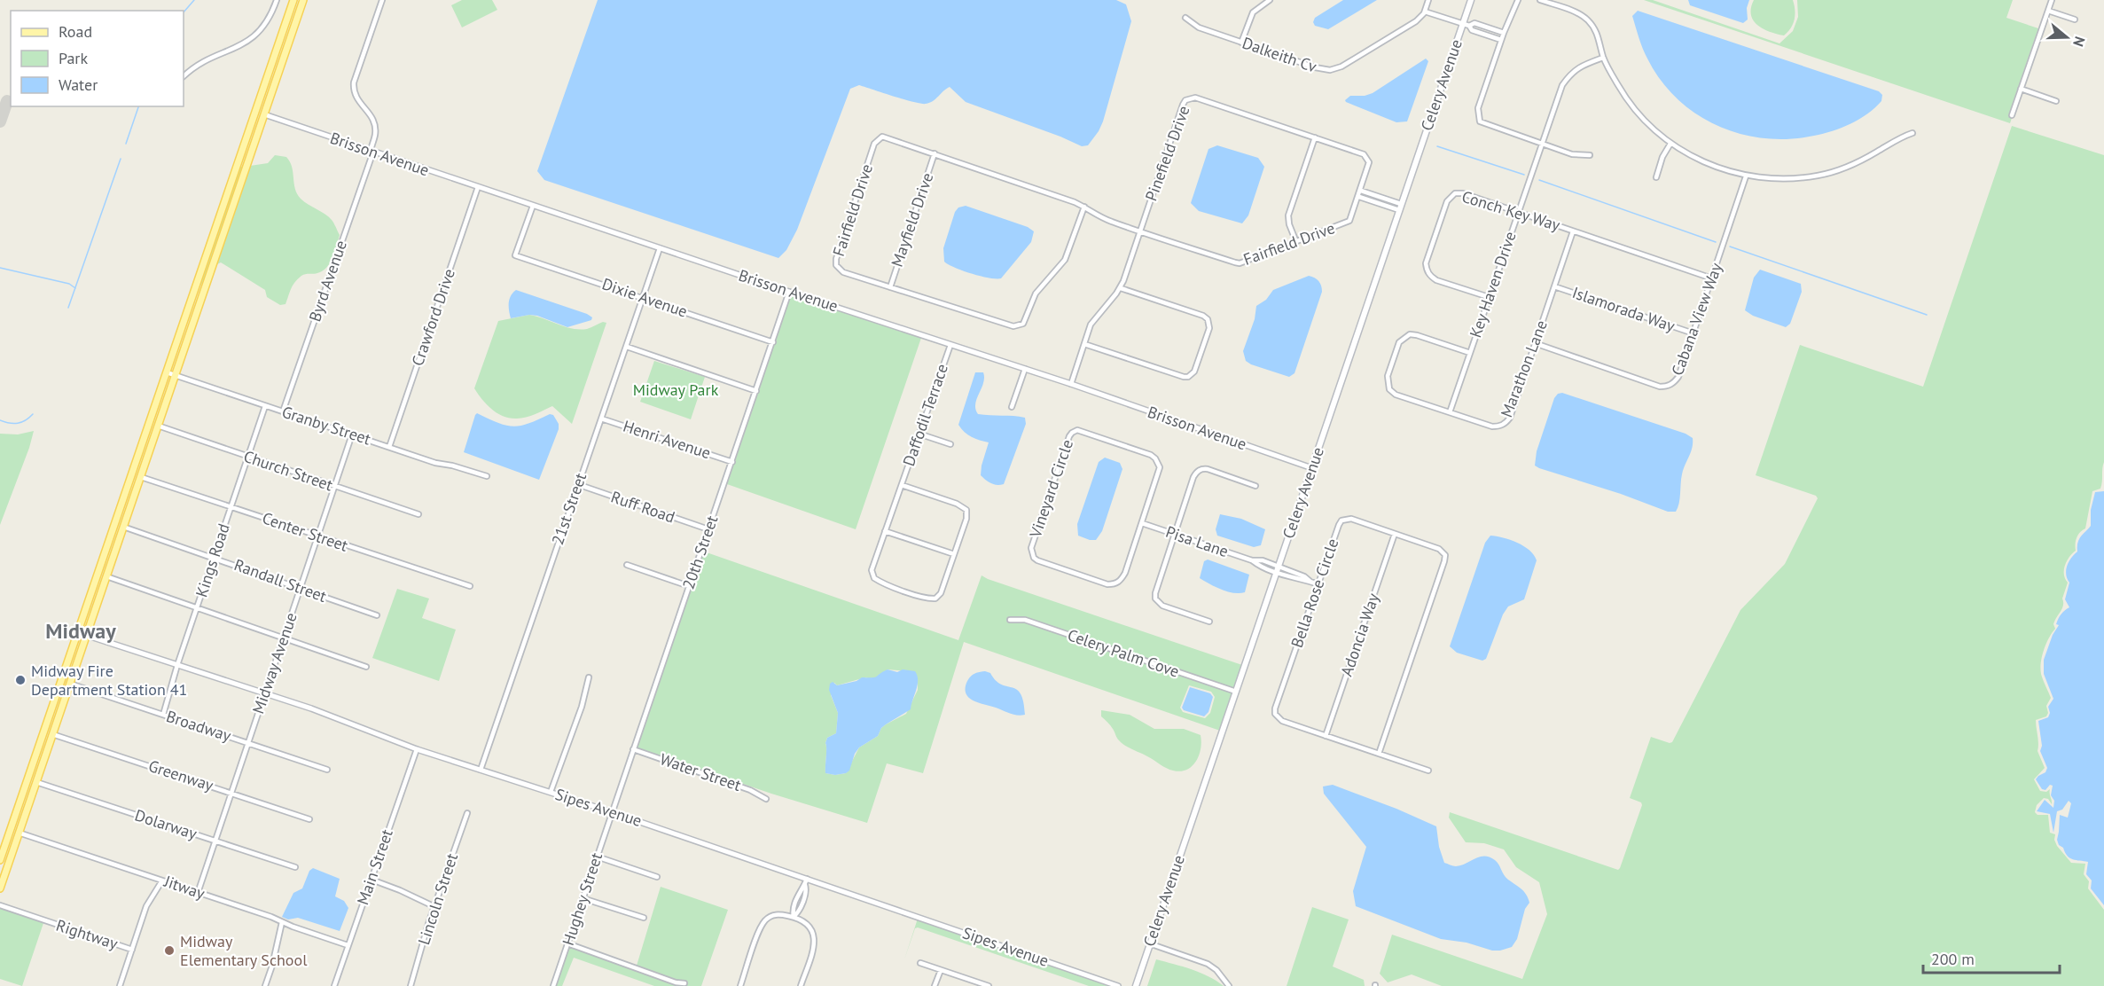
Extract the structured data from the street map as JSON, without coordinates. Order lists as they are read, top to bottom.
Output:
{
  "streets": {
    "main road": ["Celery Avenue"],
    "street": [
      "Dalkeith Cv",
      "Pinefield Drive",
      "Brisson Avenue",
      "Fairfield Drive",
      "Conch Key Way",
      "Mayfield Drive",
      "Byrd Avenue",
      "Key Haven Drive",
      "Dixie Avenue",
      "Islamorada Way",
      "Crawford Drive",
      "Cabana View Way",
      "Marathon Lane",
      "Daffodil Terrace",
      "Granby Street",
      "Henri Avenue",
      "Church Street",
      "Vineyard Circle",
      "Ruff Road",
      "21st Street",
      "Center Street",
      "Pisa Lane",
      "20th Street",
      "Kings Road",
      "Randall Street",
      "Bella Rose Circle",
      "Adoncia Way",
      "Celery Palm Cove",
      "Midway Avenue",
      "Broadway",
      "Water Street",
      "Greenway",
      "Sipes Avenue",
      "Dolarway",
      "Main Street",
      "Jitway",
      "Lincoln Street",
      "Hughey Street",
      "Rightway"
    ]
  },
  "crossings": [
    ["Celery Avenue", "Brisson Avenue"],
    ["Celery Avenue", "Pisa Lane"],
    ["Celery Avenue", "Celery Palm Cove"],
    ["Pinefield Drive", "Brisson Avenue"],
    ["Pinefield Drive", "Fairfield Drive"],
    ["Brisson Avenue", "Byrd Avenue"],
    ["Brisson Avenue", "Dixie Avenue"],
    ["Brisson Avenue", "Crawford Drive"],
    ["Brisson Avenue", "Daffodil Terrace"],
    ["Brisson Avenue", "21st Street"],
    ["Brisson Avenue", "20th Street"],
    ["Fairfield Drive", "Mayfield Drive"],
    ["Conch Key Way", "Key Haven Drive"],
    ["Conch Key Way", "Cabana View Way"],
    ["Conch Key Way", "Marathon Lane"],
    ["Byrd Avenue", "Granby Street"],
    ["Key Haven Drive", "Marathon Lane"],
    ["Dixie Avenue", "21st Street"],
    ["Dixie Avenue", "20th Street"],
    ["Islamorada Way", "Cabana View Way"],
    ["Islamorada Way", "Marathon Lane"],
    ["Crawford Drive", "Granby Street"],
    ["Cabana View Way", "Marathon Lane"],
    ["Granby Street", "Kings Road"],
    ["Granby Street", "Midway Avenue"],
    ["Henri Avenue", "21st Street"],
    ["Henri Avenue", "20th Street"],
    ["Church Street", "Kings Road"],
    ["Church Street", "Midway Avenue"],
    ["Vineyard Circle", "Pisa Lane"],
    ["Ruff Road", "21st Street"],
    ["Ruff Road", "20th Street"],
    ["21st Street", "Sipes Avenue"],
    ["Center Street", "Kings Road"],
    ["Center Street", "Midway Avenue"],
    ["Pisa Lane", "Bella Rose Circle"],
    ["20th Street", "Water Street"],
    ["20th Street", "Sipes Avenue"],
    ["20th Street", "Hughey Street"],
    ["Kings Road", "Randall Street"],
    ["Kings Road", "Broadway"],
    ["Kings Road", "Sipes Avenue"],
    ["Randall Street", "Midway Avenue"],
    ["Bella Rose Circle", "Adoncia Way"],
    ["Midway Avenue", "Broadway"],
    ["Midway Avenue", "Greenway"],
    ["Midway Avenue", "Sipes Avenue"],
    ["Midway Avenue", "Dolarway"],
    ["Midway Avenue", "Jitway"],
    ["Sipes Avenue", "Main Street"],
    ["Sipes Avenue", "Hughey Street"],
    ["Main Street", "Jitway"],
    ["Jitway", "Rightway"]
  ],
  "districts": ["Midway"],
  "parks": ["Midway Park"],
  "places": ["Midway Fire Department Station 41", "Midway Elementary School"],
  "legend": ["Road", "Park", "Water"],
  "scale_bar": "200 m",
  "north": "right"
}
